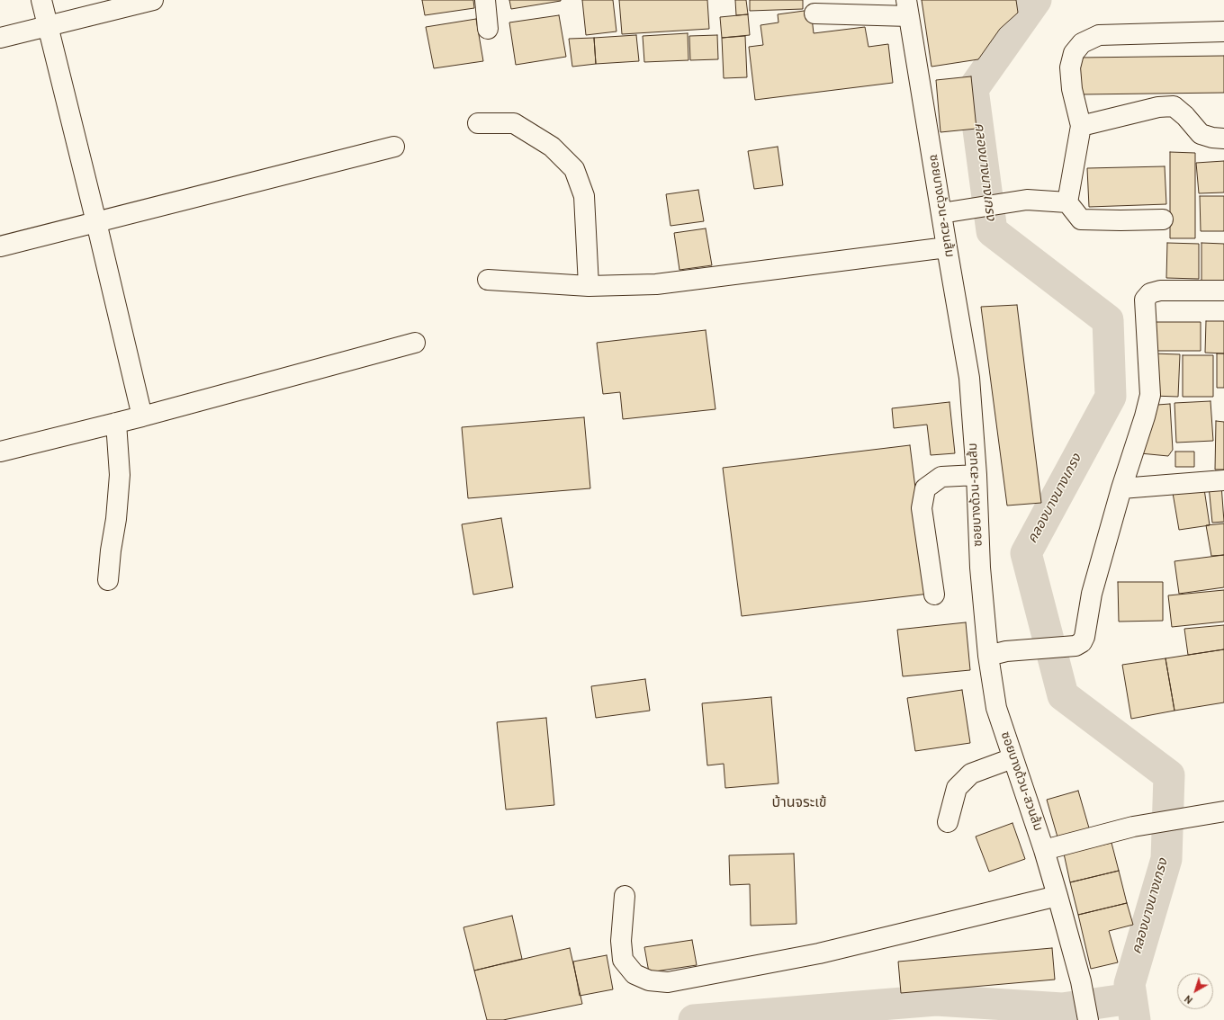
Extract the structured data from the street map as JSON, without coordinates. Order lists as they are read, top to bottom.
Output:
{
  "streets": {
    "street": ["ซอยบางด้วน-สวนส้ม"]
  },
  "districts": ["บ้านจระเข้"],
  "water": ["คลองบางนางเกรง"],
  "north": "bottom left"
}
